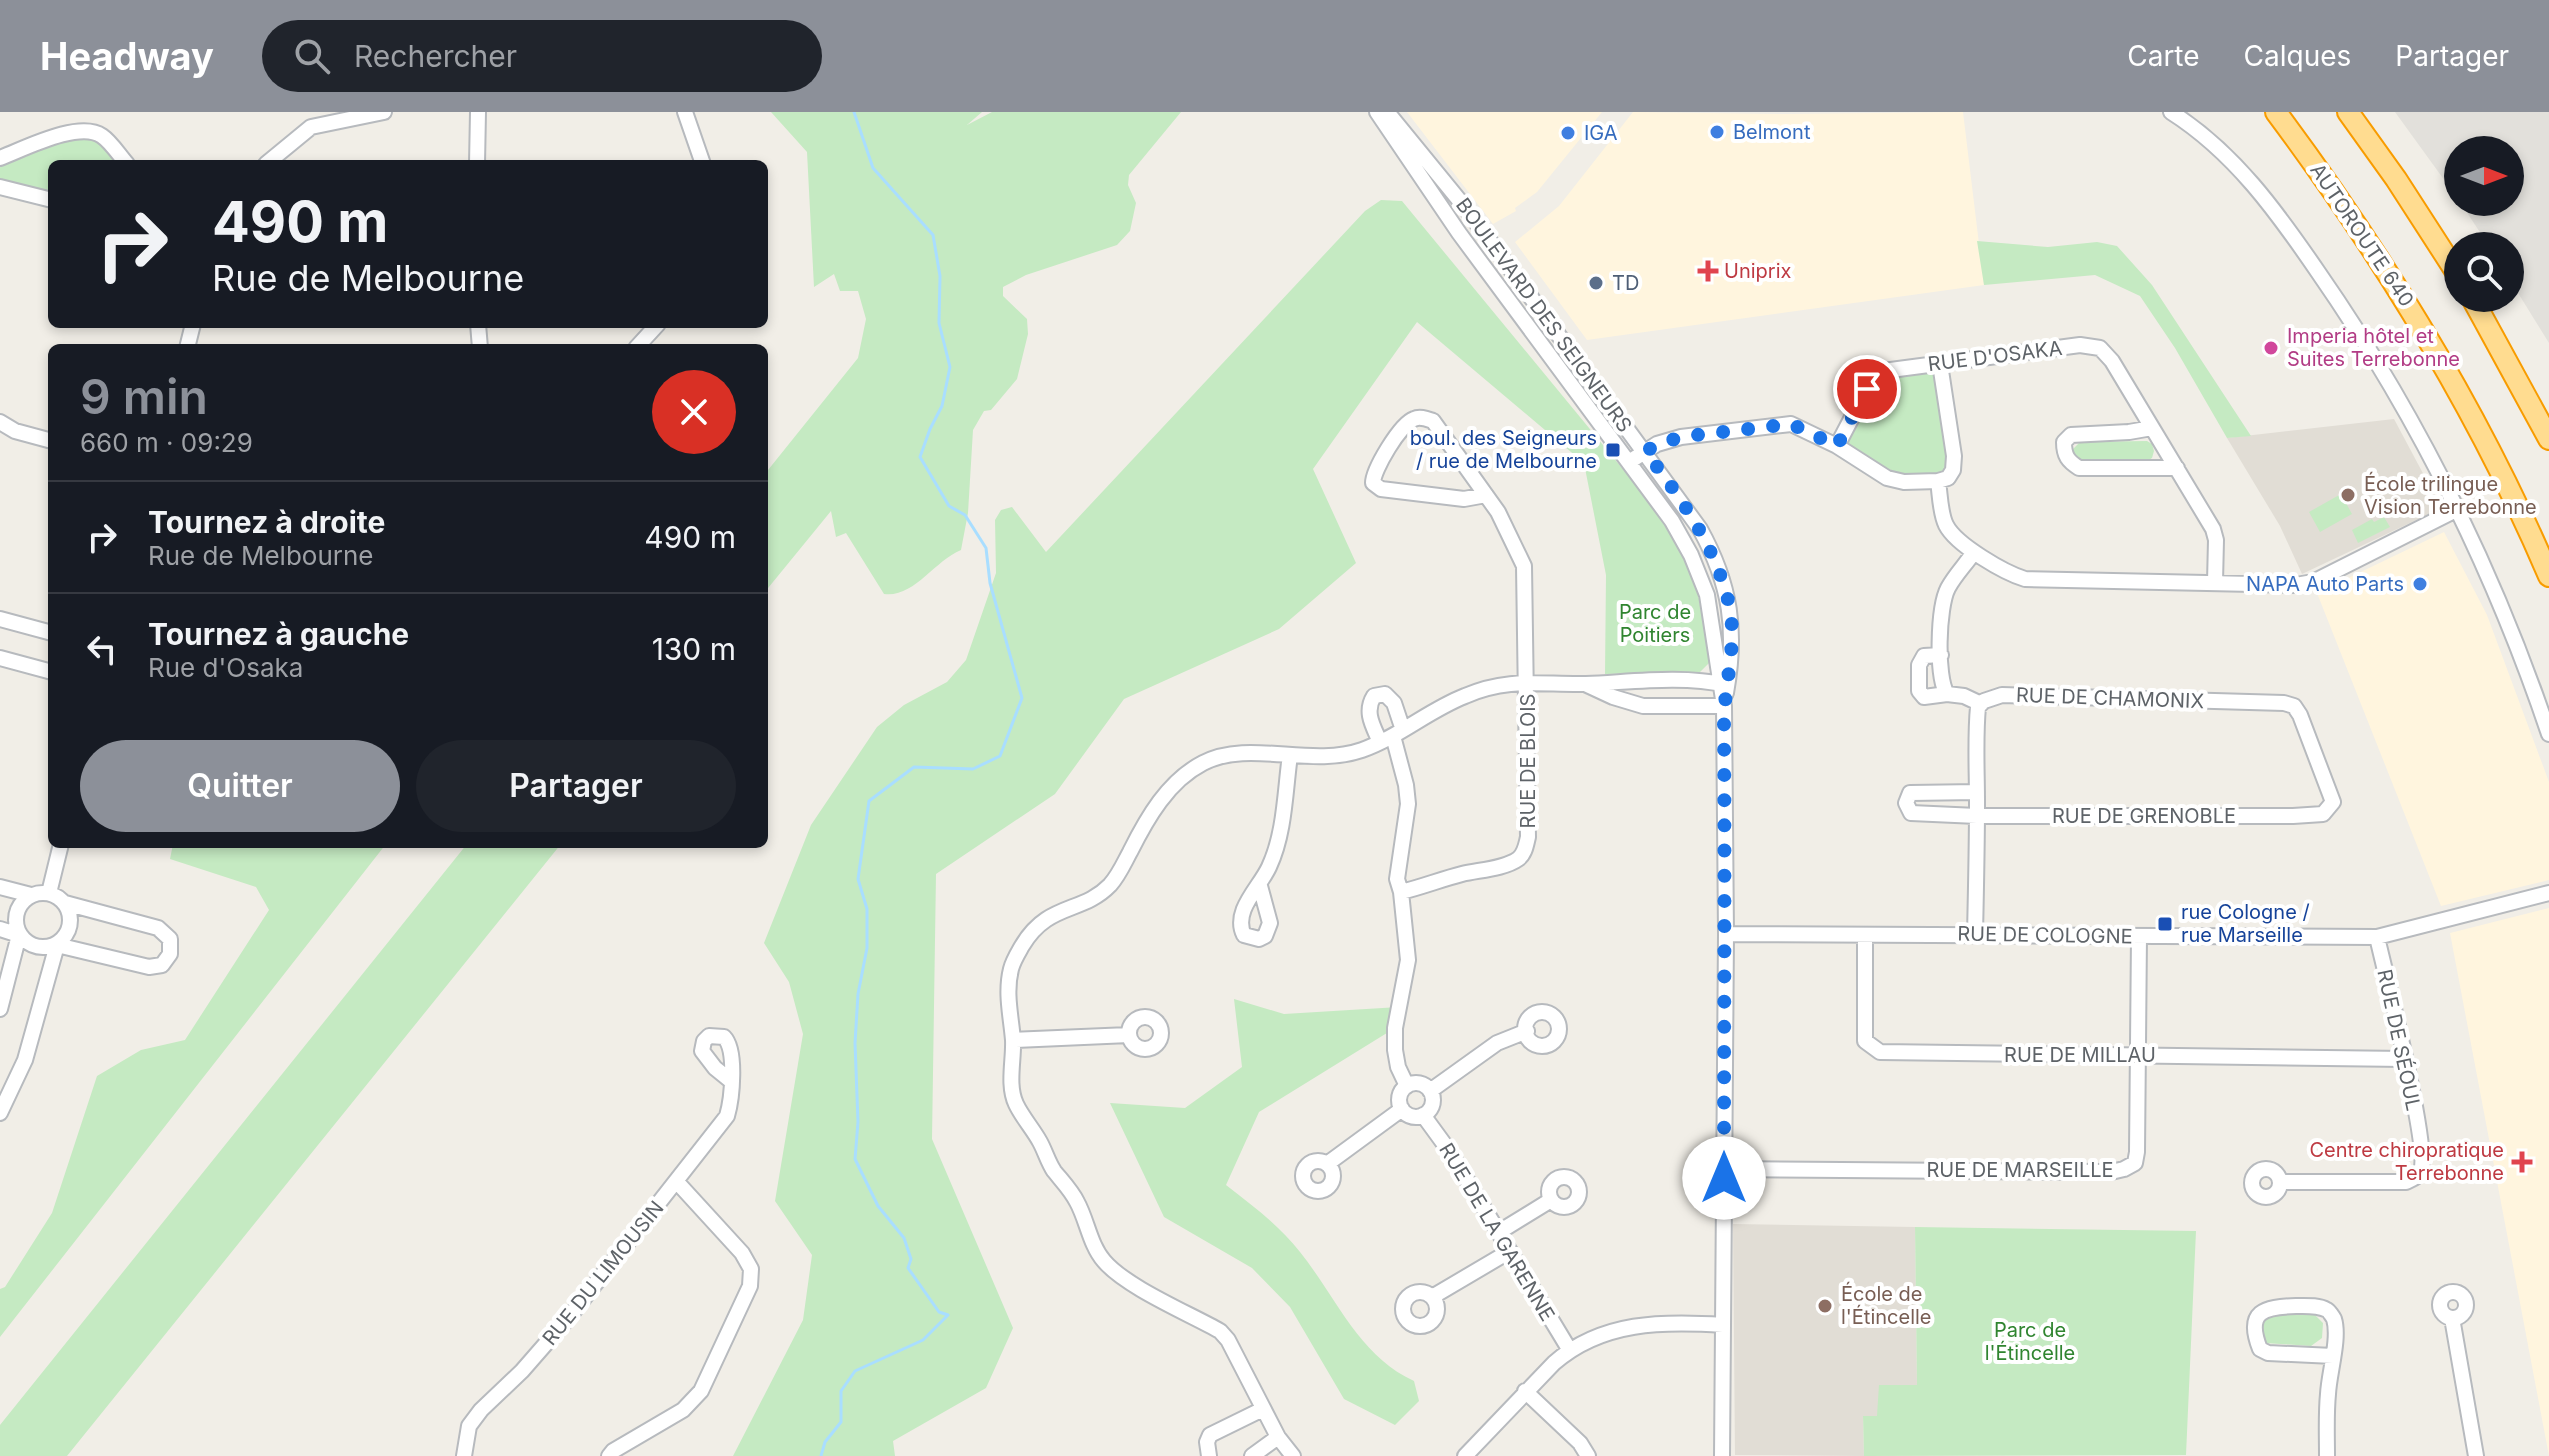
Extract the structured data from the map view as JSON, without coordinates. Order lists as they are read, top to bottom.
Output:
{
  "streets": {
    "highway": ["AUTOROUTE 640"],
    "street": [
      "BOULEVARD DES SEIGNEURS",
      "RUE D'OSAKA",
      "RUE DE CHAMONIX",
      "RUE DE BLOIS",
      "RUE DE GRENOBLE",
      "RUE DE COLOGNE",
      "RUE DE SÉOUL",
      "RUE DE MILLAU",
      "RUE DE MARSEILLE",
      "RUE DE LA GARENNE",
      "RUE DU LIMOUSIN"
    ]
  },
  "crossings": [
    ["BOULEVARD DES SEIGNEURS", "RUE DE COLOGNE"],
    ["BOULEVARD DES SEIGNEURS", "RUE DE MARSEILLE"],
    ["RUE DE CHAMONIX", "RUE DE GRENOBLE"],
    ["RUE DE COLOGNE", "RUE DE SÉOUL"],
    ["RUE DE COLOGNE", "RUE DE MILLAU"],
    ["RUE DE COLOGNE", "RUE DE MARSEILLE"],
    ["RUE DE SÉOUL", "RUE DE MILLAU"],
    ["RUE DE MILLAU", "RUE DE MARSEILLE"]
  ],
  "parks": ["Parc de Poitiers", "Parc de l'Étincelle"],
  "places": {
    "other": [
      "Belmont",
      "IGA",
      "TD",
      "Imperia hôtel et Suites Terrebonne",
      "École trilingue Vision Terrebonne",
      "NAPA Auto Parts",
      "École de l'Étincelle"
    ],
    "health": ["Uniprix", "Centre chiropratique Terrebonne"],
    "transit": ["boul. des Seigneurs / rue de Melbourne", "rue Cologne / rue Marseille"]
  },
  "north": "right",
  "page": {
    "header": "Headway",
    "search": "Rechercher",
    "nav": ["Carte", "Calques", "Partager"],
    "turn": ["490 m", "Rue de Melbourne"],
    "heading": ["9 min", "660 m · 09:29"],
    "list": [
      {
        "name": "Tournez à droite",
        "note": "Rue de Melbourne",
        "value": "490 m"
      },
      {
        "name": "Tournez à gauche",
        "note": "Rue d'Osaka",
        "value": "130 m"
      }
    ],
    "buttons": ["Quitter", "Partager"]
  }
}
